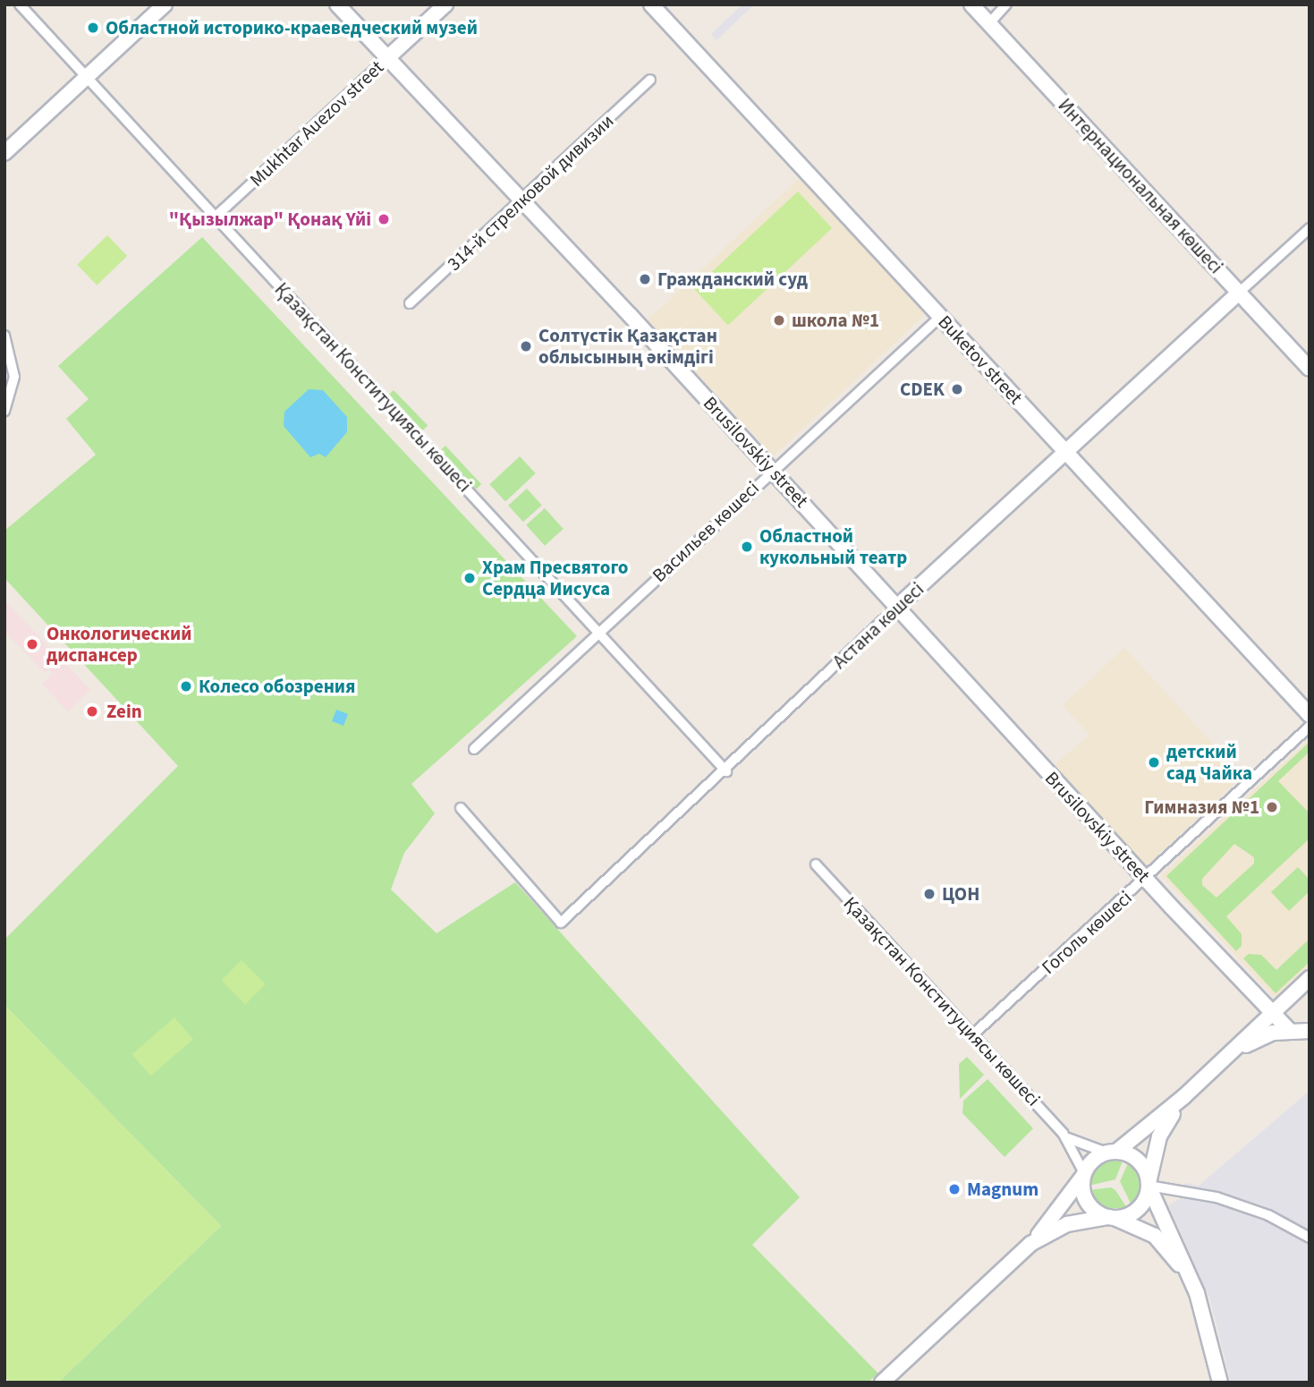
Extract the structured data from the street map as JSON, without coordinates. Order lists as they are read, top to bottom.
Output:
{
  "streets": {
    "main road": [
      "Mukhtar Auezov street",
      "Интернациональная көшесі",
      "Buketov street",
      "Brusilovskiy street",
      "Астана көшесі"
    ],
    "street": [
      "314-й стрелковой дивизии",
      "Қазақстан Конституциясы көшесі",
      "Васильев көшесі",
      "Гоголь көшесі"
    ]
  },
  "crossings": [
    ["Mukhtar Auezov street", "Қазақстан Конституциясы көшесі"],
    ["Mukhtar Auezov street", "Brusilovskiy street"],
    ["Интернациональная көшесі", "Астана көшесі"],
    ["314-й стрелковой дивизии", "Brusilovskiy street"],
    ["Buketov street", "Васильев көшесі"],
    ["Buketov street", "Астана көшесі"],
    ["Қазақстан Конституциясы көшесі", "Васильев көшесі"],
    ["Қазақстан Конституциясы көшесі", "Астана көшесі"],
    ["Қазақстан Конституциясы көшесі", "Гоголь көшесі"],
    ["Brusilovskiy street", "Васильев көшесі"],
    ["Brusilovskiy street", "Астана көшесі"],
    ["Brusilovskiy street", "Гоголь көшесі"]
  ],
  "places": [
    "Oбластной историко-краеведческий музей",
    "\"Қызылжар\" Қонақ Үйі",
    "Гражданский суд",
    "школа №1",
    "Солтүстік Қазақстан облысының әкімдігі",
    "CDEK",
    "Областной кукольный театр",
    "Храм Пресвятого Сердца Иисуса",
    "Онкологический диспансер",
    "Колесо обозрения",
    "Zein",
    "детский сад Чайка",
    "Гимназия №1",
    "ЦОН",
    "Magnum"
  ]
}
